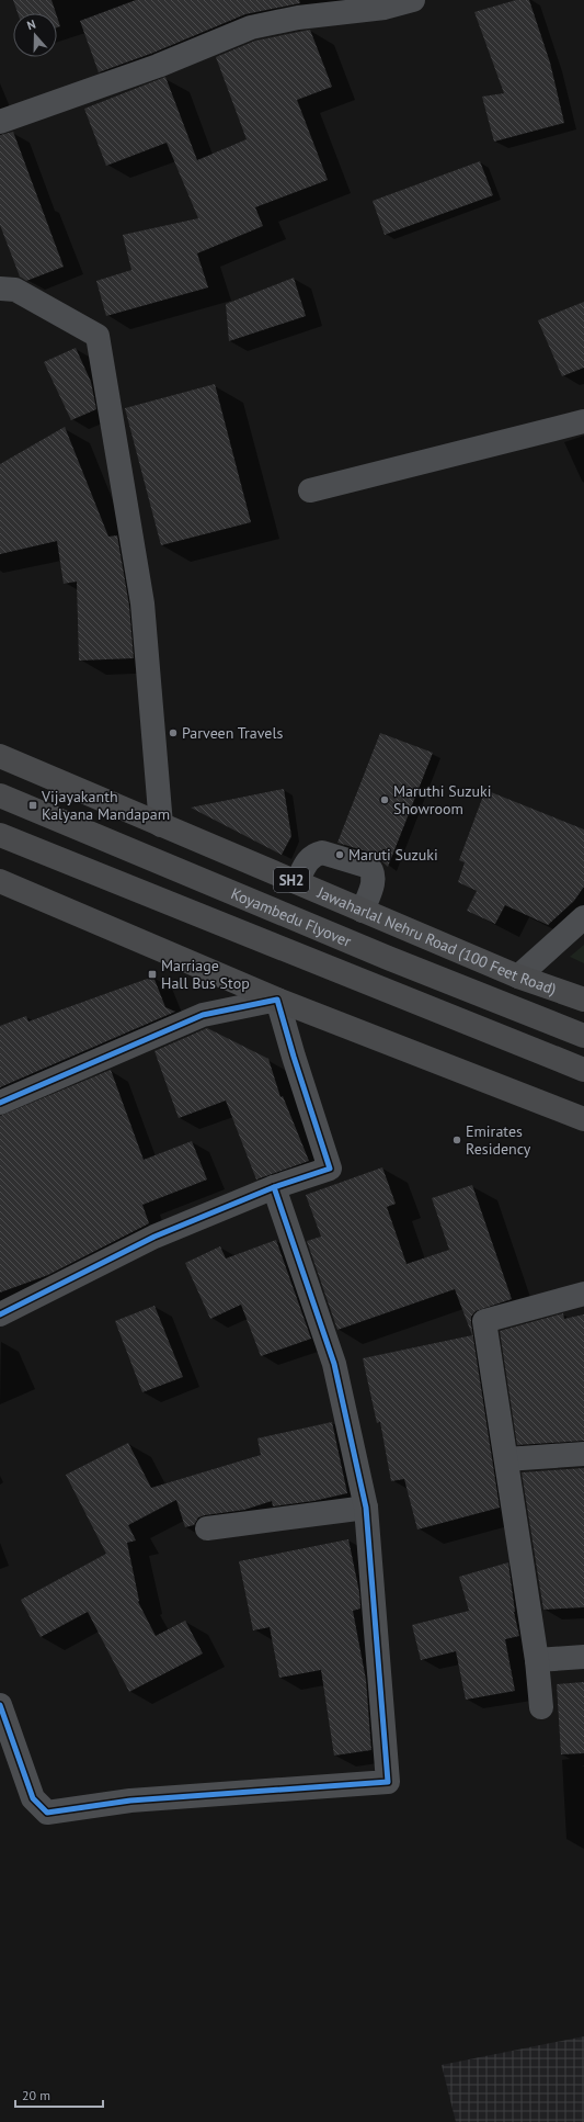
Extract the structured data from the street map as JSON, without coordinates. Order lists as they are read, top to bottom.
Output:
{
  "streets": {
    "main road": ["SH2", "Koyambedu Flyover", "Jawaharlal Nehru Road (100 Feet Road)"]
  },
  "places": {
    "other": [
      "Parveen Travels",
      "Maruthi Suzuki Showroom",
      "Maruti Suzuki",
      "Emirates Residency"
    ],
    "transit": ["Vijayakanth Kalyana Mandapam", "Marriage Hall Bus Stop"]
  },
  "scale_bar": "20 m",
  "north": "top"
}
